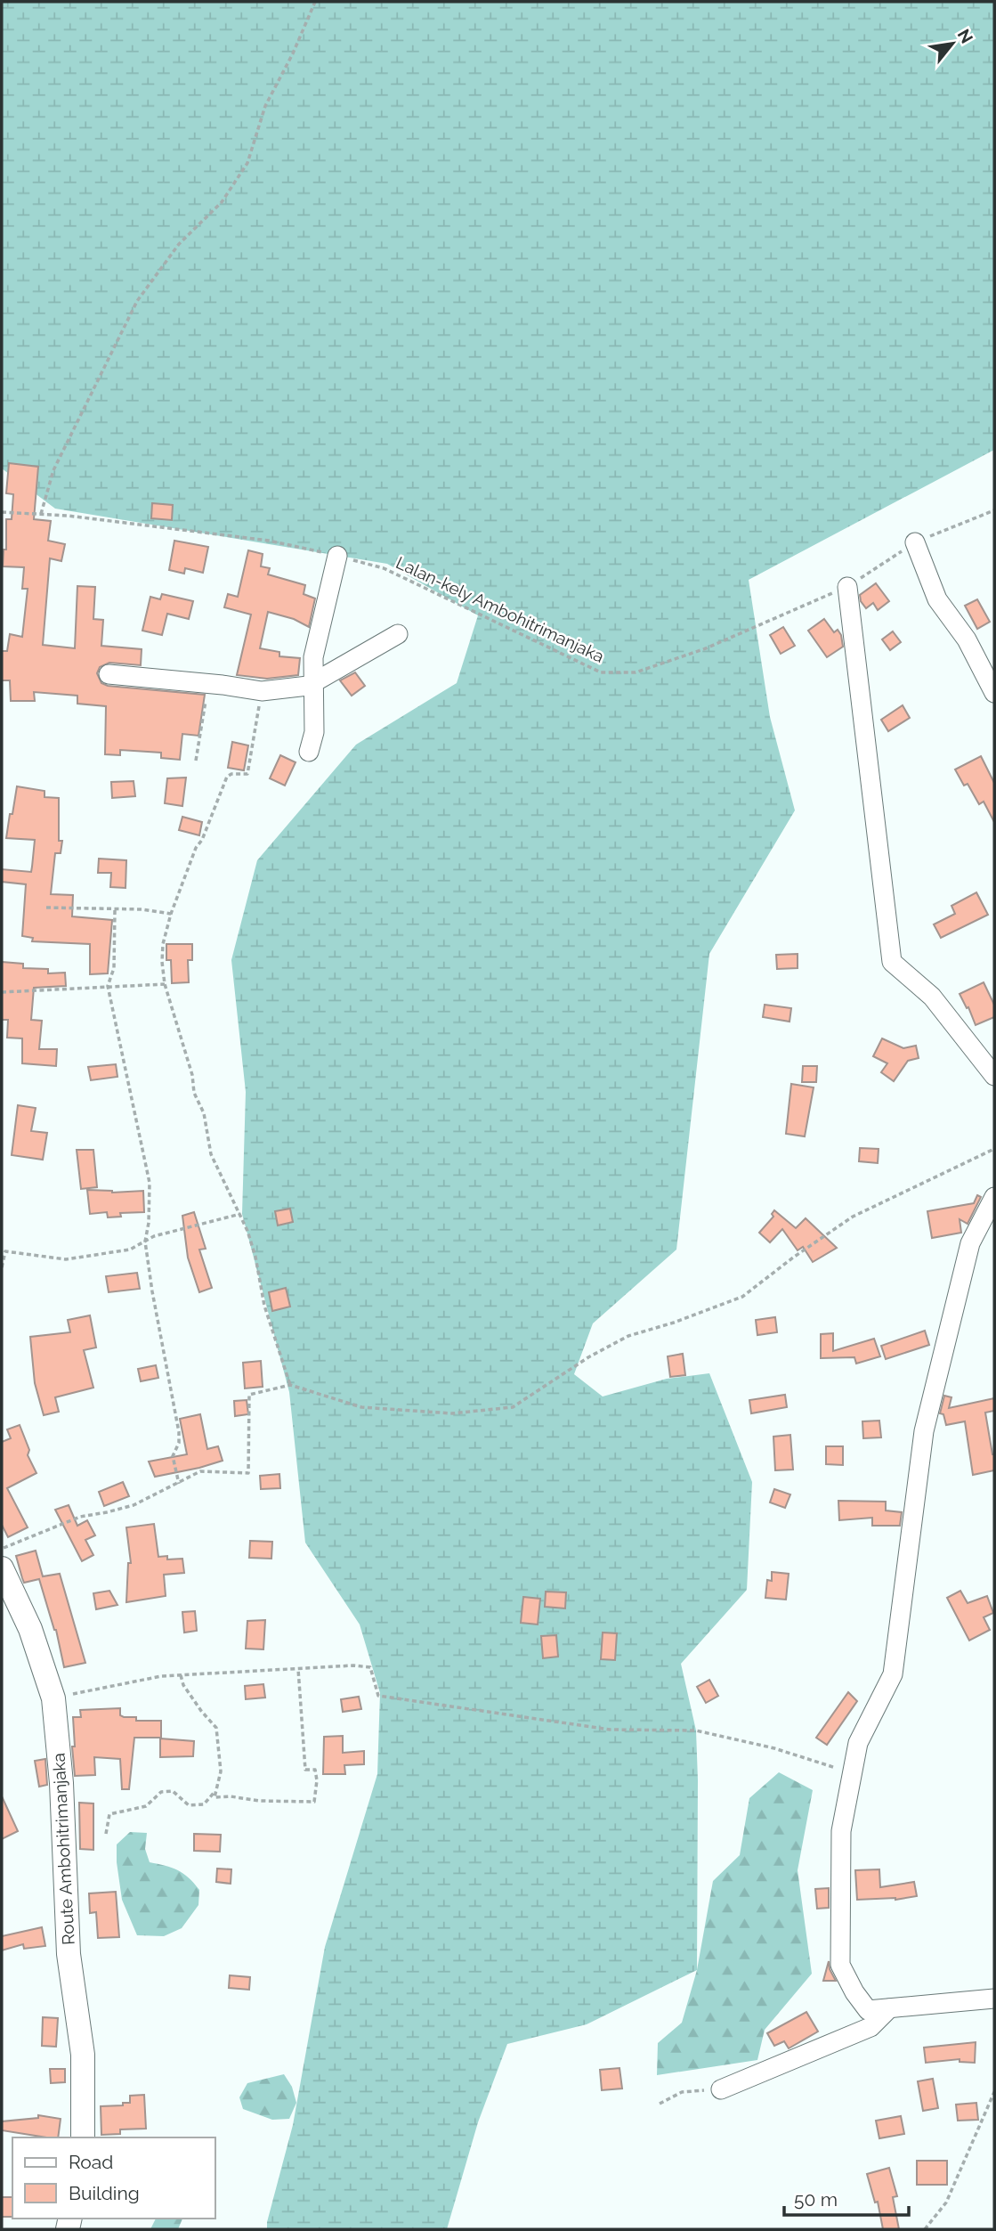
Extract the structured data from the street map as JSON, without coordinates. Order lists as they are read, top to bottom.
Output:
{
  "streets": {
    "street": ["Route Ambohitrimanjaka"],
    "path": ["Lalan-kely Ambohitrimanjaka"]
  },
  "legend": ["Road", "Building"],
  "scale_bar": "50 m",
  "north": "top right"
}
